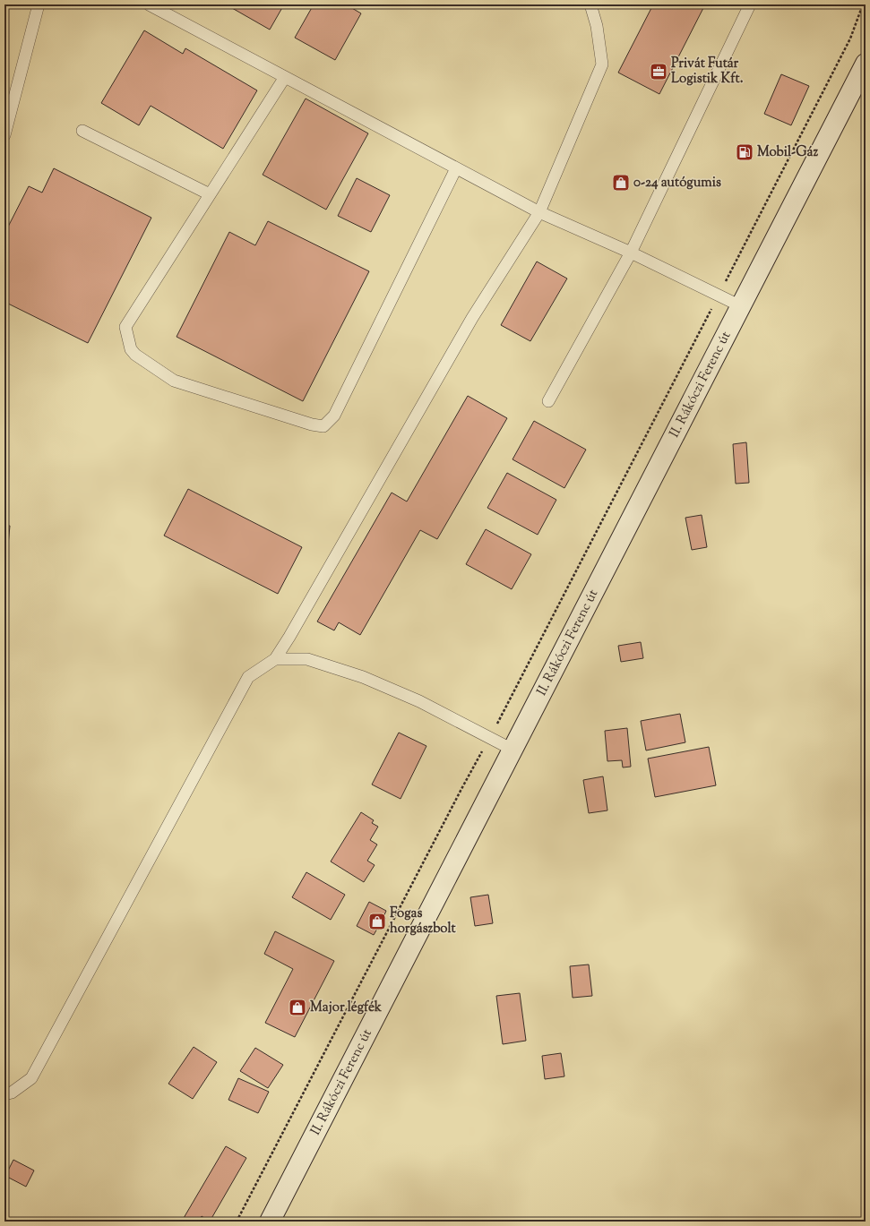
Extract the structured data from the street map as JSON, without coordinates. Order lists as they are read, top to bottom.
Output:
{
  "streets": {
    "main road": ["II. Rákóczi Ferenc út"]
  },
  "places": {
    "office": ["Privát Futár Logistik Kft."],
    "fuel station": ["Mobil-Gáz"],
    "shop": ["0-24 autógumis", "Fogas horgászbolt", "Major légfék"]
  }
}
